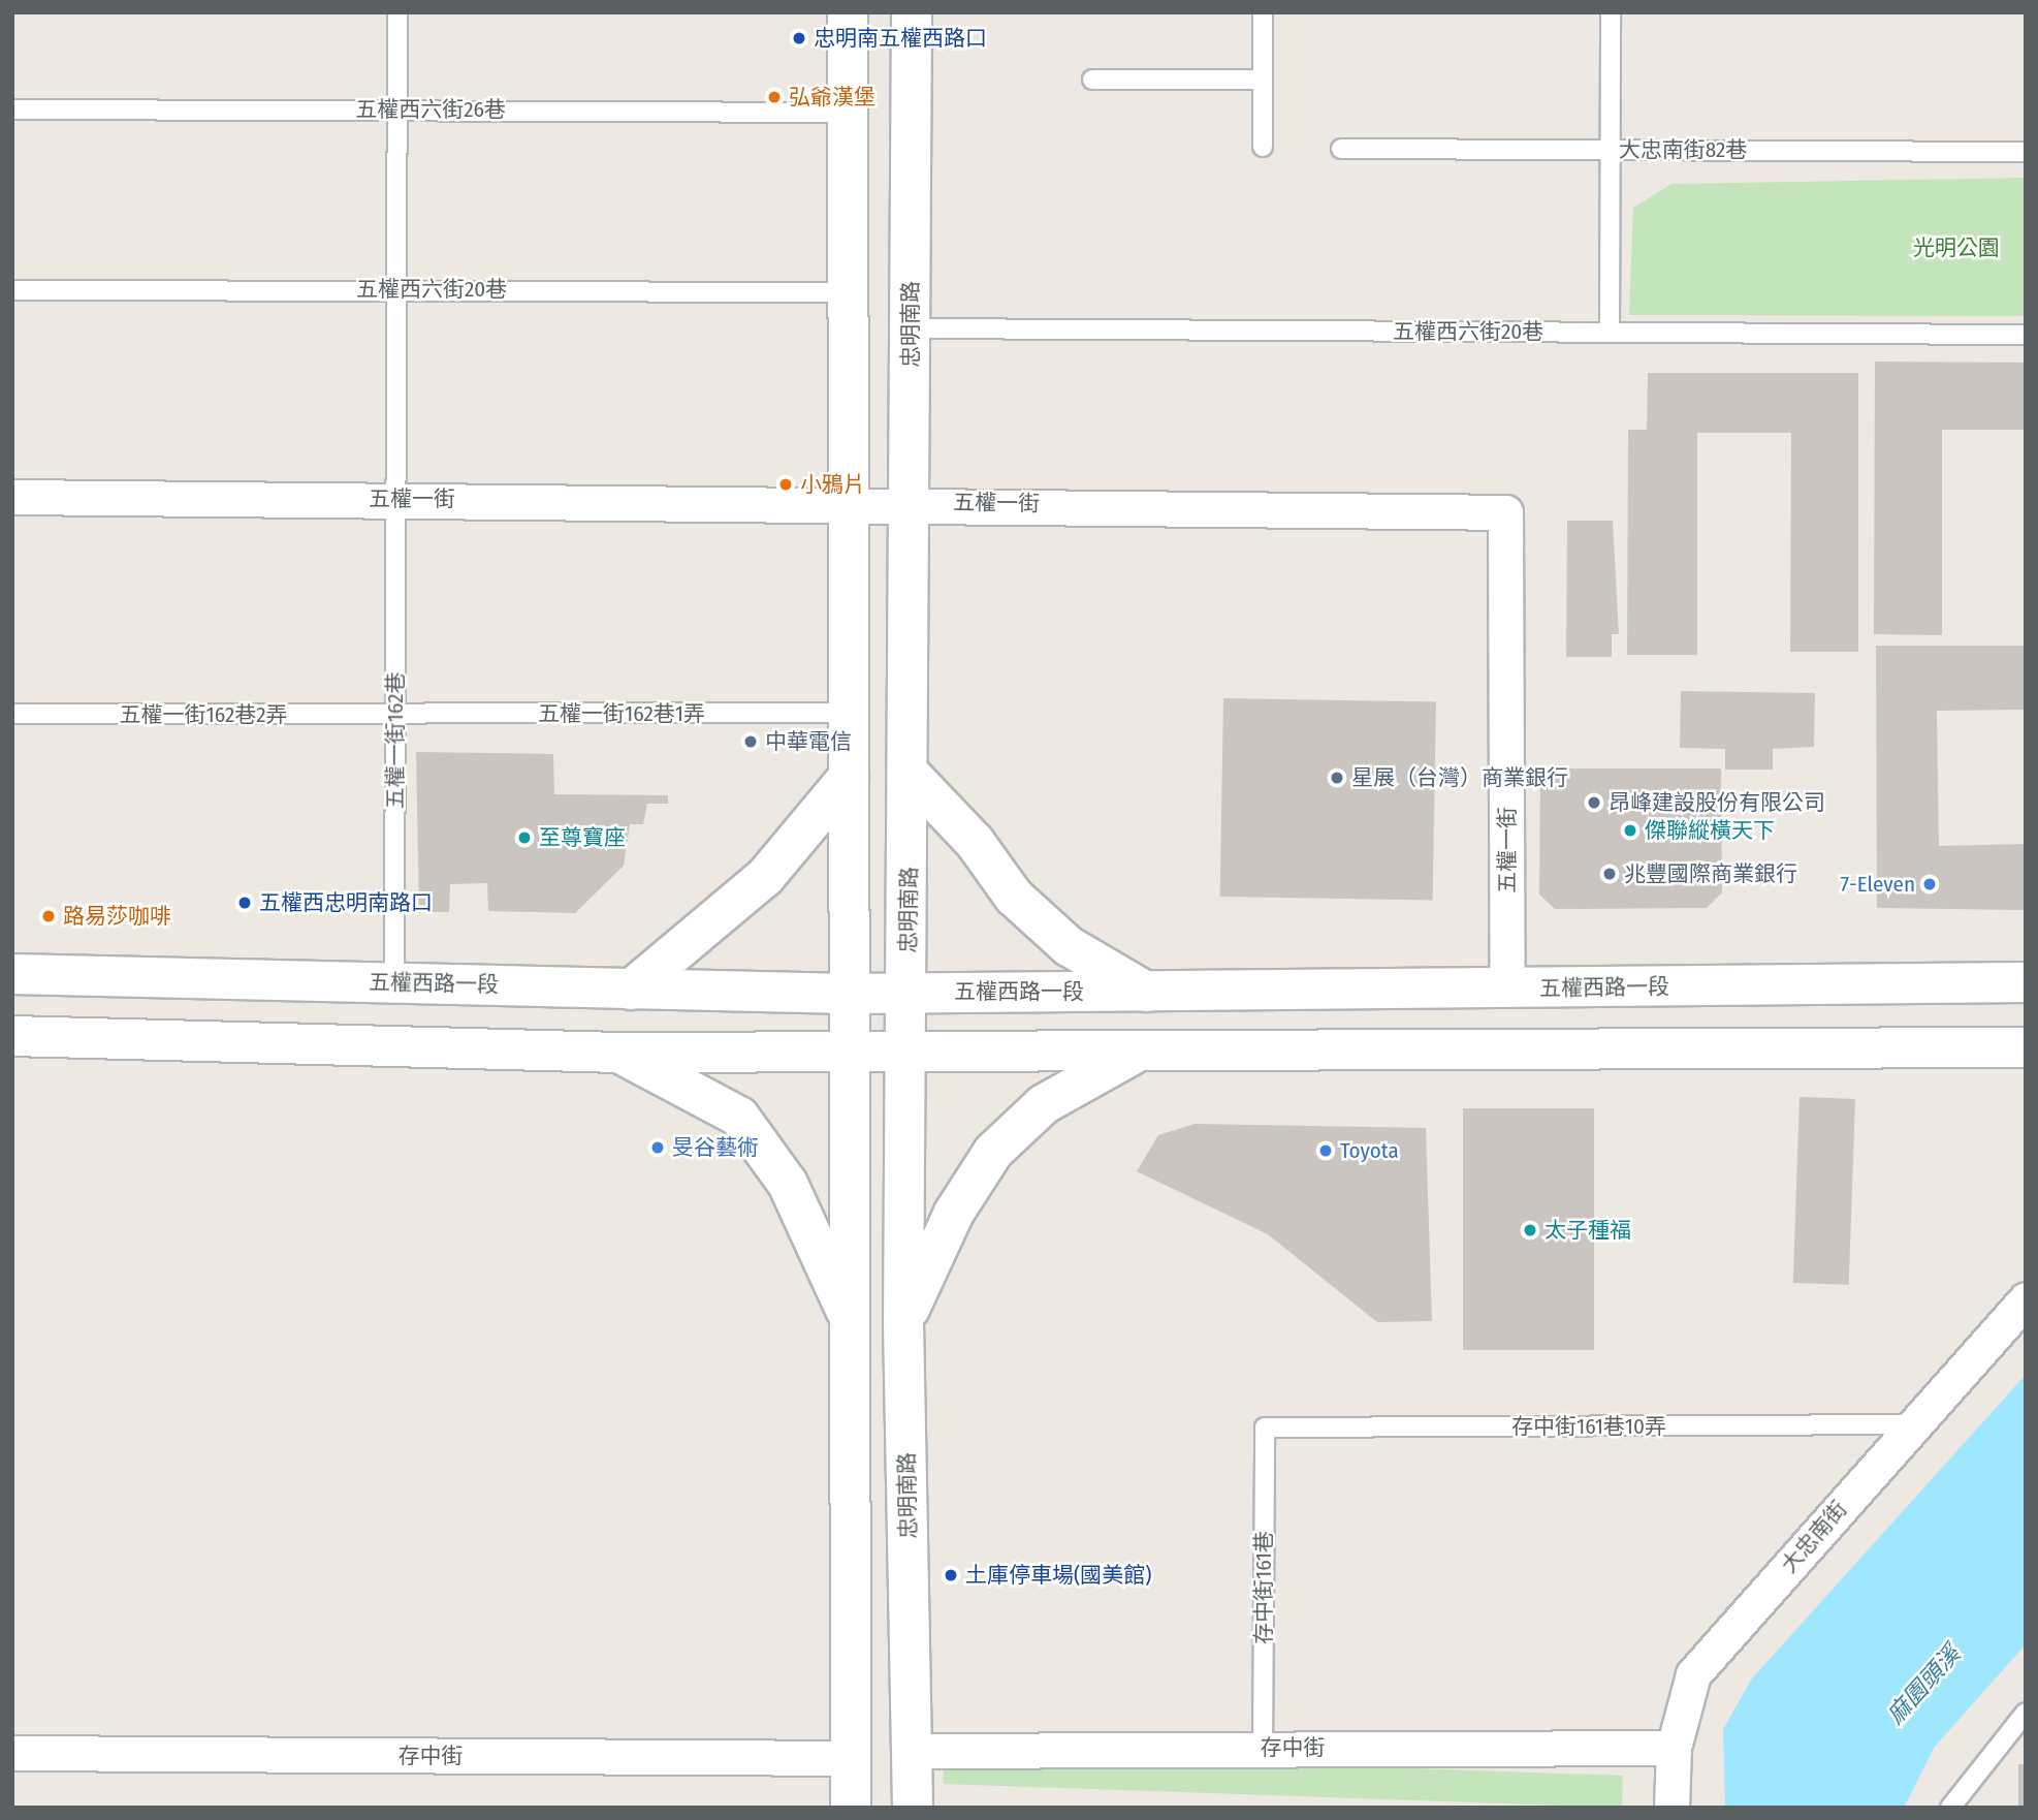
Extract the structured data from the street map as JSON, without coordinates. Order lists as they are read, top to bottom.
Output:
{
  "streets": {
    "main road": ["忠明南路", "五權西路一段"],
    "street": ["五權一街", "大忠南街", "存中街"],
    "lane": [
      "五權西六街26巷",
      "大忠南街82巷",
      "五權西六街20巷",
      "五權一街162巷1弄",
      "五權一街162巷2弄",
      "五權一街162巷",
      "存中街161巷10弄",
      "存中街161巷"
    ]
  },
  "crossings": [
    ["五權西六街26巷", "五權一街162巷"],
    ["五權西六街20巷", "忠明南路"],
    ["五權西六街20巷", "五權一街162巷"],
    ["忠明南路", "五權一街"],
    ["忠明南路", "五權西路一段"],
    ["忠明南路", "存中街"],
    ["五權一街", "五權一街162巷"],
    ["五權一街", "五權西路一段"],
    ["五權一街162巷1弄", "五權一街162巷2弄"],
    ["五權一街162巷1弄", "五權一街162巷"],
    ["五權一街162巷2弄", "五權一街162巷"],
    ["五權一街162巷", "五權西路一段"],
    ["存中街161巷10弄", "大忠南街"],
    ["存中街161巷10弄", "存中街161巷"],
    ["大忠南街", "存中街"],
    ["存中街161巷", "存中街"]
  ],
  "water": ["麻園頭溪"],
  "parks": ["光明公園"],
  "places": [
    "忠明南五權西路口",
    "弘爺漢堡",
    "小鴉片",
    "中華電信",
    "星展（台灣）商業銀行",
    "昂峰建設股份有限公司",
    "傑聯縱橫天下",
    "至尊寶座",
    "兆豐國際商業銀行",
    "7-Eleven",
    "五權西忠明南路口",
    "路易莎咖啡",
    "旻谷藝術",
    "Toyota",
    "太子種福",
    "土庫停車場(國美館)"
  ]
}
